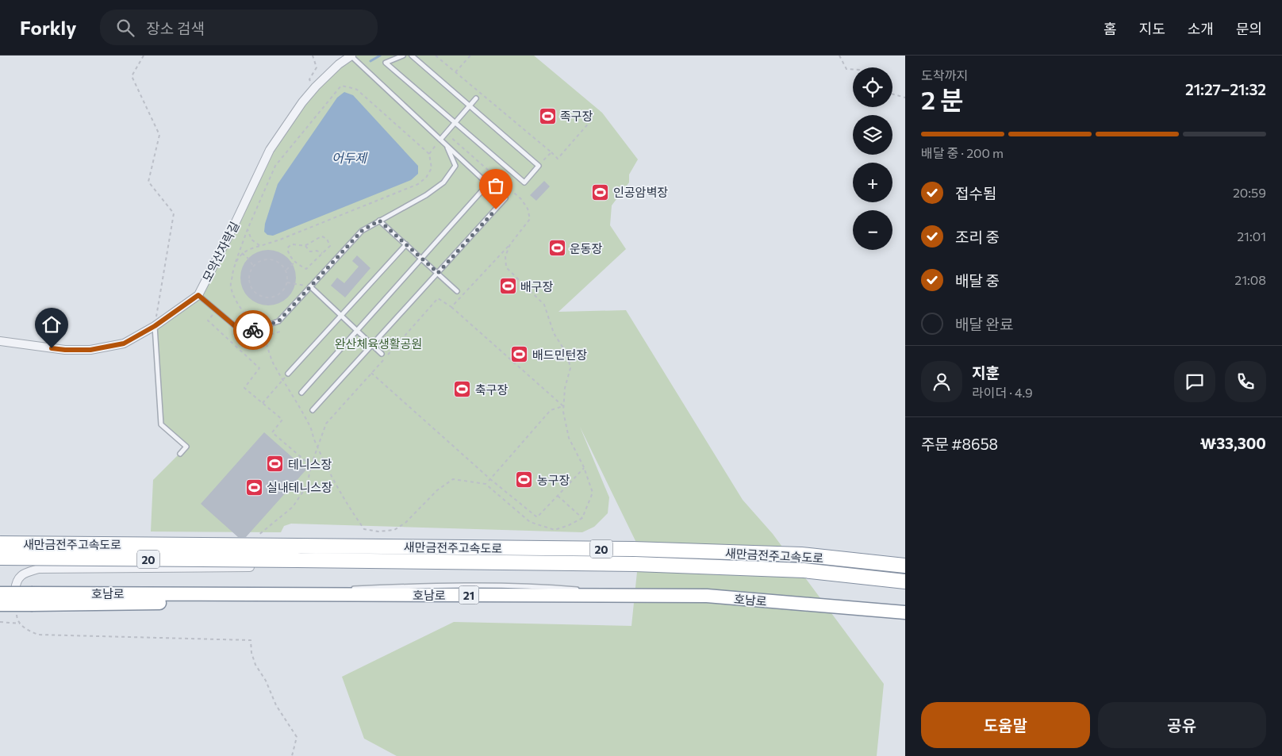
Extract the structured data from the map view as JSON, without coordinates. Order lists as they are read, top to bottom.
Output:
{
  "streets": {
    "highway": [
      "새만금전주고속도로",
      "20",
      "호남로",
      "21"
    ],
    "street": ["모악산자락길"]
  },
  "water": ["어두제"],
  "parks": ["완산체육생활공원"],
  "places": {
    "sports": [
      "족구장",
      "인공암벽장",
      "운동장",
      "배구장",
      "배드민턴장",
      "축구장",
      "테니스장",
      "농구장",
      "실내테니스장"
    ]
  },
  "page": {
    "header": "Forkly",
    "search": "장소 검색",
    "nav": [
      "홈",
      "지도",
      "소개",
      "문의"
    ],
    "heading": ["2 분", "도착까지", "21:27–21:32"],
    "panel": [
      "지훈",
      "라이더 · 4.9",
      "주문 #8658",
      "₩33,300"
    ],
    "map_buttons": ["+", "−"],
    "bar": "배달 중 · 200 m",
    "list": [
      ["접수됨", "20:59"],
      ["조리 중", "21:01"],
      ["배달 중", "21:08"],
      "배달 완료"
    ],
    "buttons": ["도움말", "공유"]
  }
}
